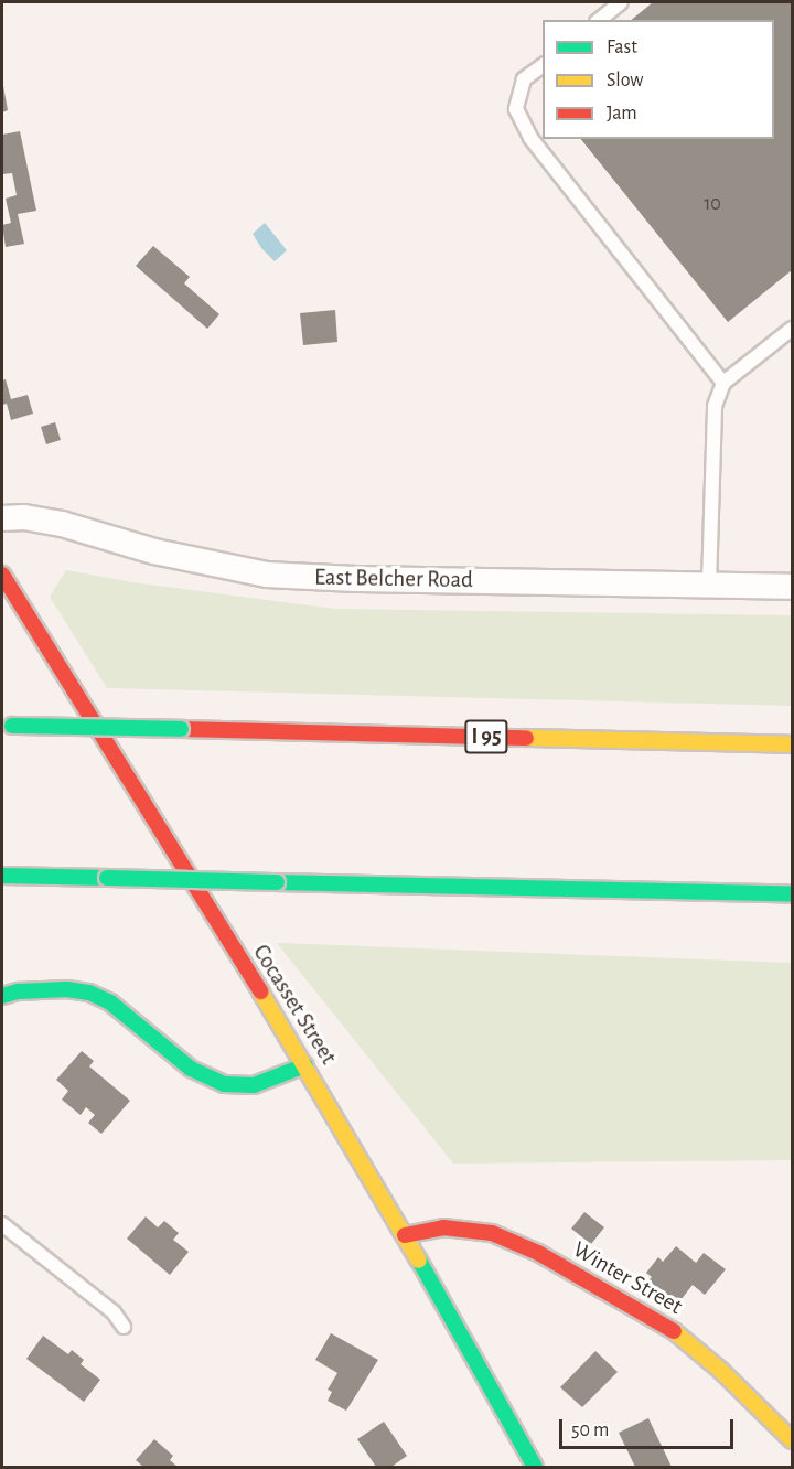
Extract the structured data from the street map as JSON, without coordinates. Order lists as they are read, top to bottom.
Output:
{
  "streets": {
    "main road": ["I 95", "Cocasset Street", "Winter Street"],
    "street": ["East Belcher Road"]
  },
  "crossings": [
    ["Cocasset Street", "Winter Street"]
  ],
  "house_numbers": ["10"],
  "legend": ["Fast", "Slow", "Jam"],
  "scale_bar": "50 m"
}
